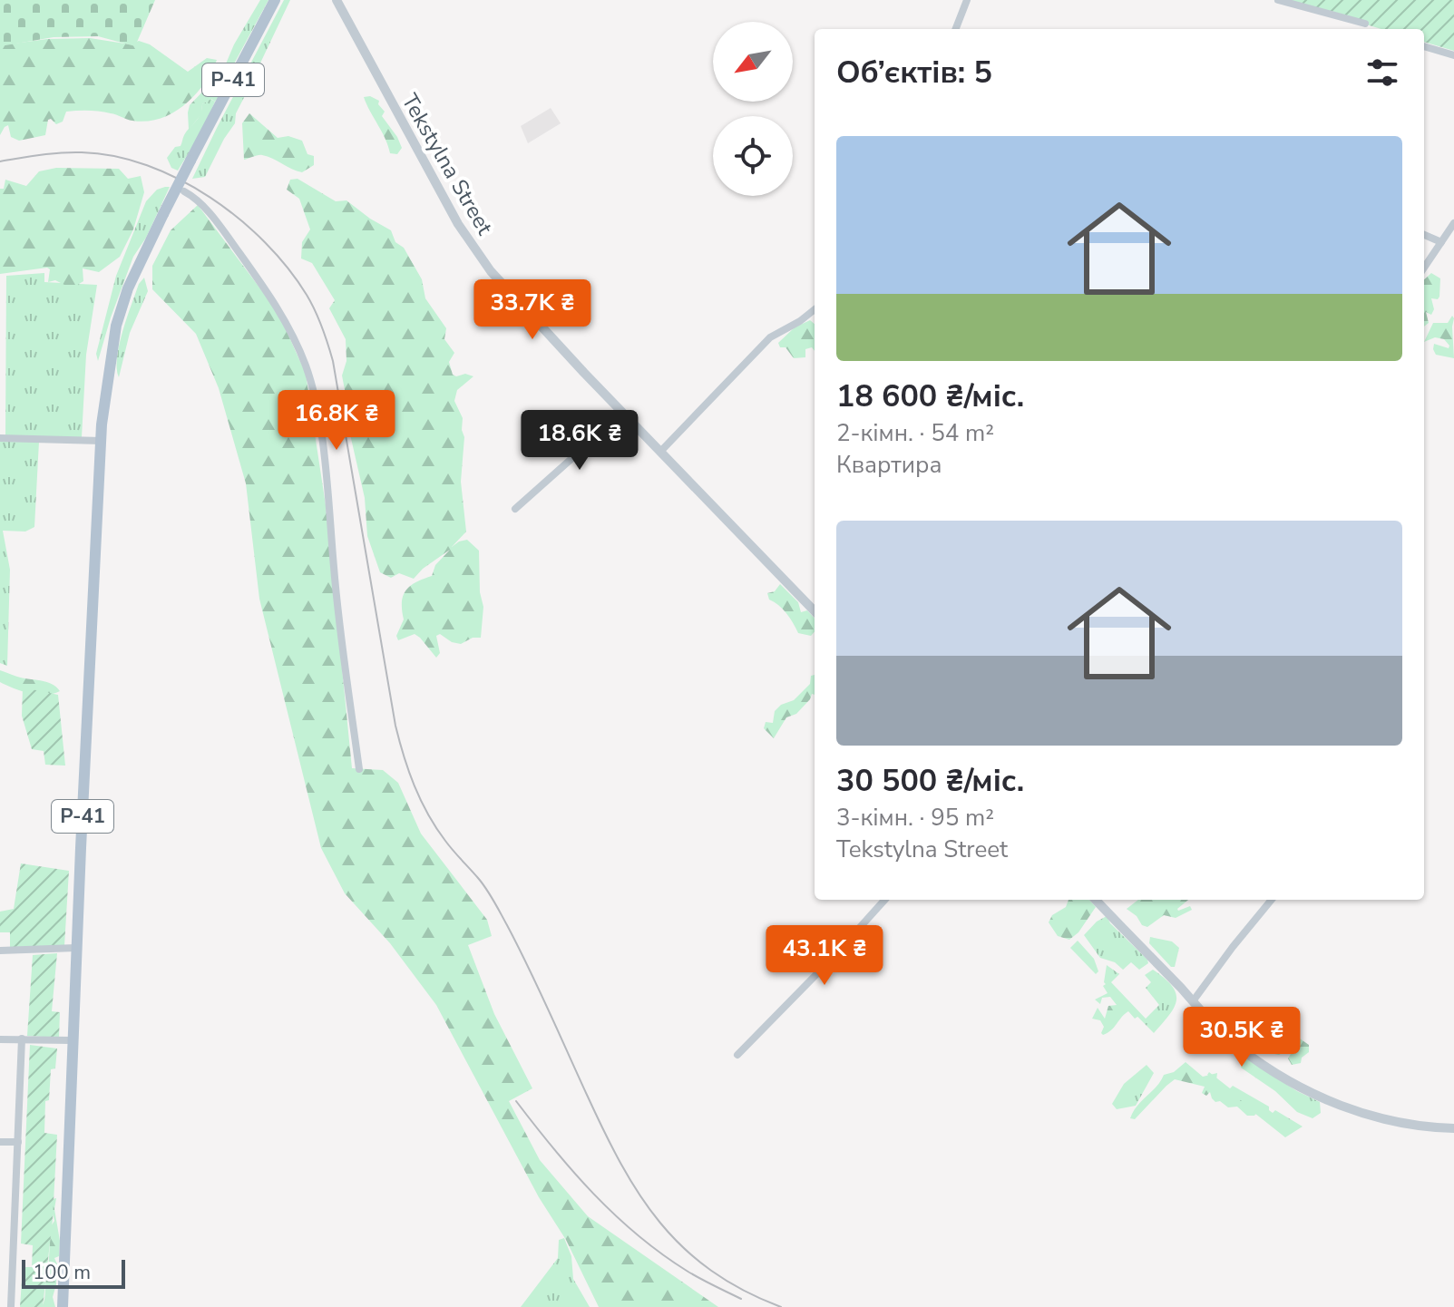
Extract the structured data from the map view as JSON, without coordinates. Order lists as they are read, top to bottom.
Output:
{
  "streets": {
    "main road": ["Р-41"],
    "street": ["Tekstylna Street"]
  },
  "scale_bar": "100 m",
  "north": "bottom left",
  "page": {
    "heading": "Об’єктів: 5",
    "list": [
      {
        "name": "18 600 ₴/міс.",
        "note": "2-кімн. · 54 m² · Квартира"
      },
      {
        "name": "30 500 ₴/міс.",
        "note": "3-кімн. · 95 m² · Tekstylna Street"
      }
    ],
    "price": [
      "33.7K ₴",
      "16.8K ₴",
      "18.6K ₴",
      "43.1K ₴",
      "30.5K ₴"
    ],
    "scale": "100 m"
  }
}
